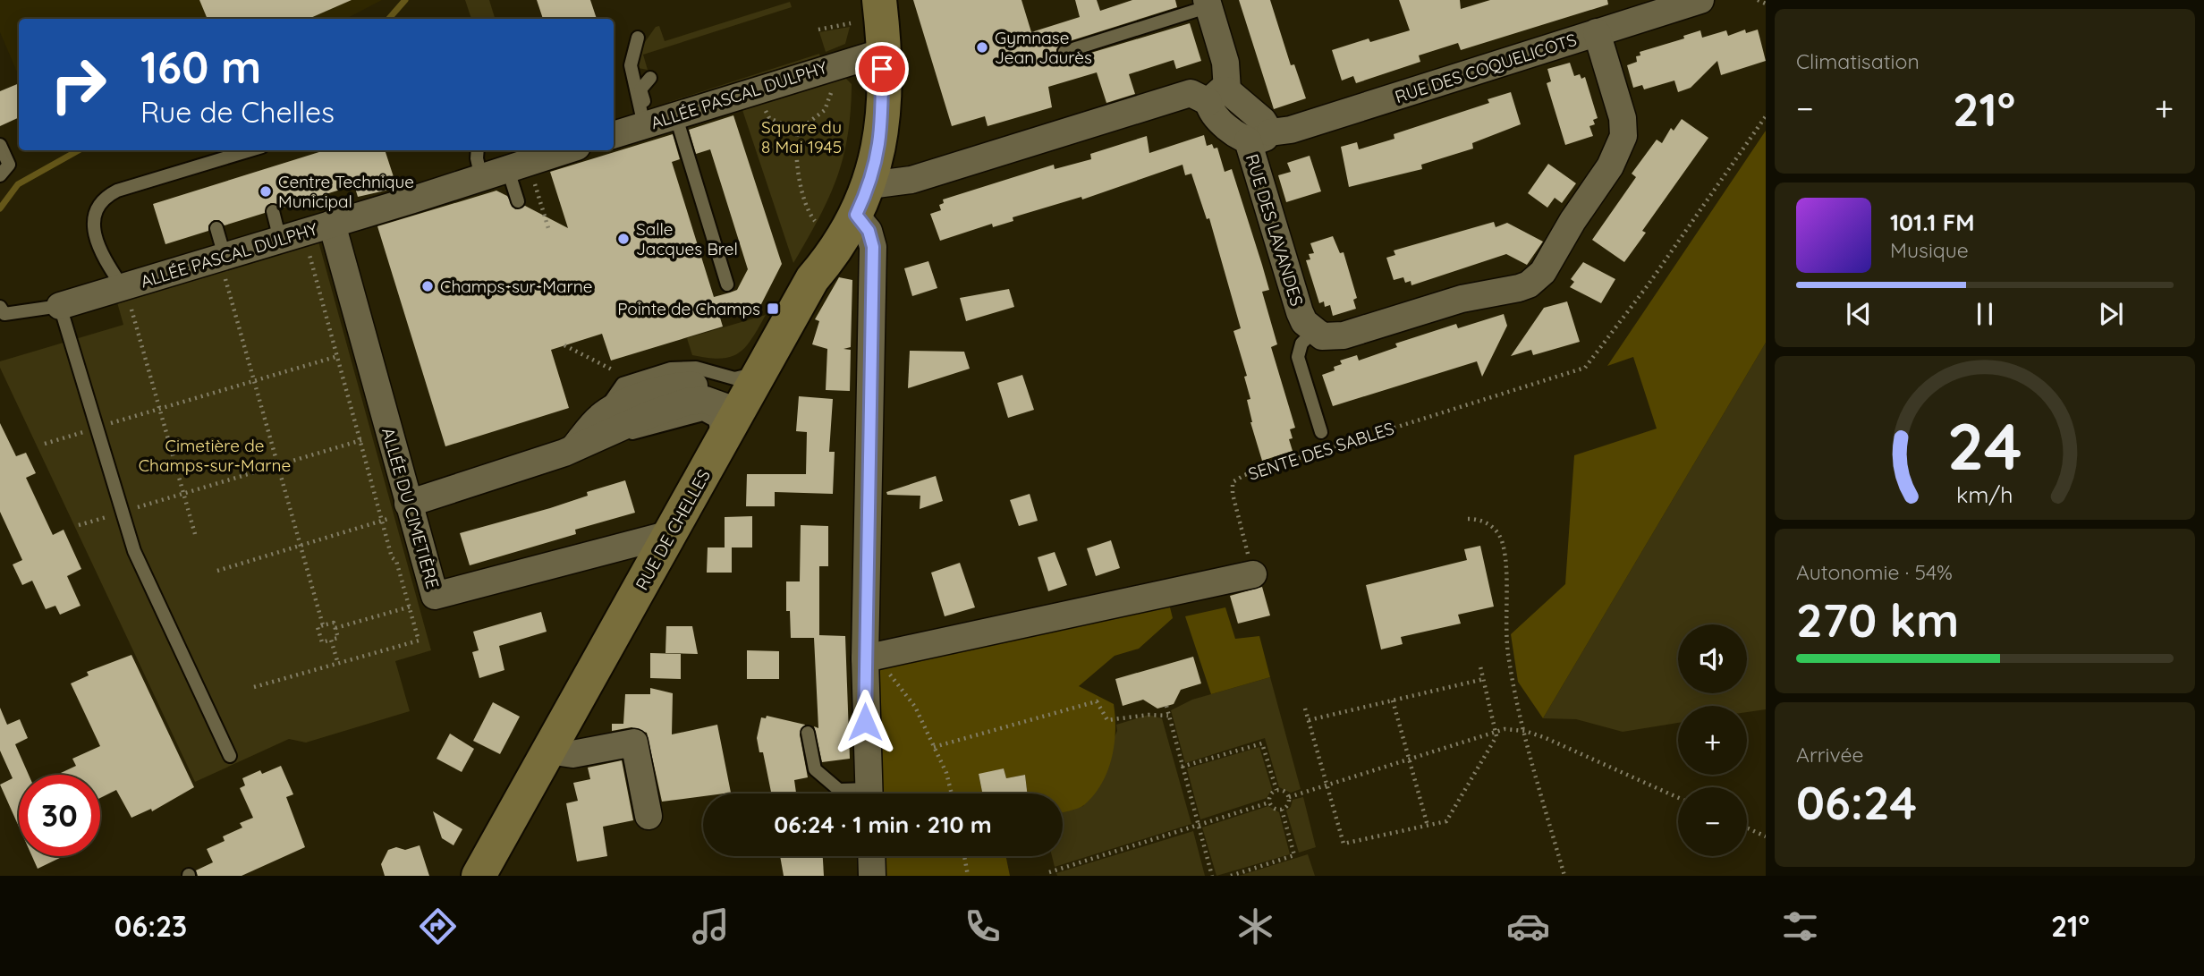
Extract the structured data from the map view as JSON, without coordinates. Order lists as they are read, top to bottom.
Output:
{
  "streets": {
    "main road": ["RUE DE CHELLES"],
    "street": [
      "RUE DES COQUELICOTS",
      "ALLÉE PASCAL DULPHY",
      "RUE DES LAVANDES",
      "ALLÉE DU CIMETIÈRE"
    ],
    "path": ["SENTE DES SABLES"]
  },
  "crossings": [
    ["RUE DES COQUELICOTS", "RUE DES LAVANDES"],
    ["ALLÉE PASCAL DULPHY", "ALLÉE DU CIMETIÈRE"],
    ["ALLÉE DU CIMETIÈRE", "RUE DE CHELLES"]
  ],
  "parks": ["Square du 8 Mai 1945", "Cimetière de Champs-sur-Marne"],
  "places": {
    "other": [
      "Gymnase Jean Jaurès",
      "Centre Technique Municipal",
      "Salle Jacques Brel",
      "Champs-sur-Marne"
    ],
    "transit": ["Pointe de Champs"]
  },
  "page": {
    "tile": [
      "Climatisation",
      ["Autonomie · 54%", "270 km"],
      ["Arrivée", "06:24"]
    ],
    "turn": ["160 m", "Rue de Chelles"],
    "heat": ["−", "21°", "+"],
    "song": ["101.1 FM", "Musique"],
    "map_buttons": ["+", "−"],
    "limit": "30",
    "trip": "06:24 · 1 min · 210 m",
    "tabs": ["06:23", "21°"],
    "gauge": ["24", "km/h"]
  }
}
